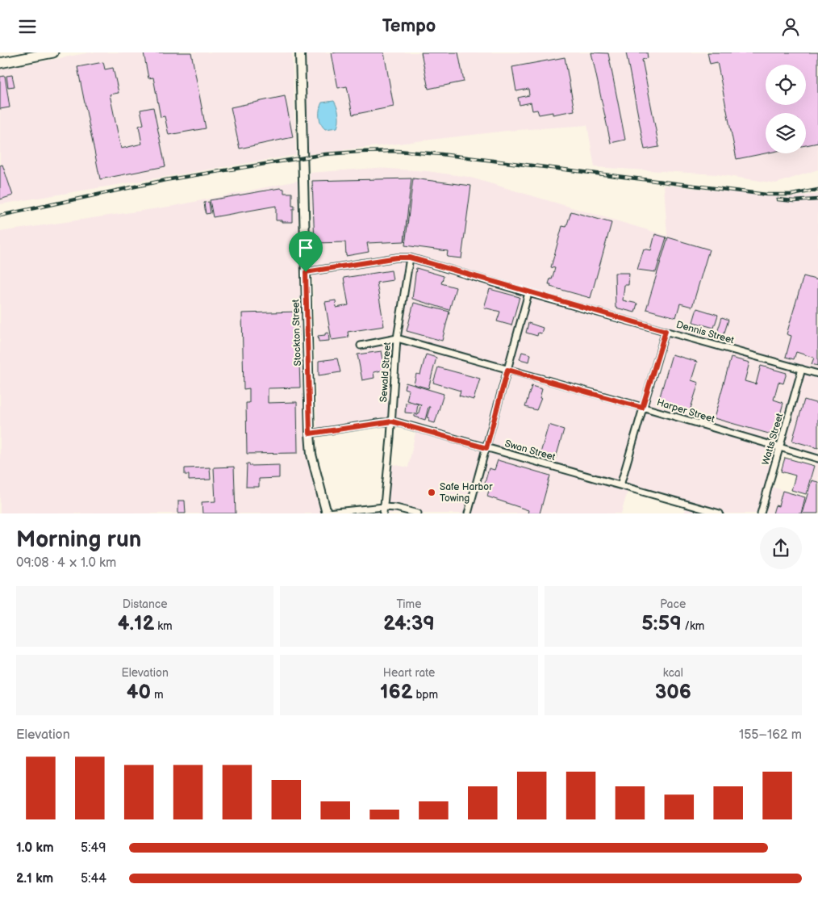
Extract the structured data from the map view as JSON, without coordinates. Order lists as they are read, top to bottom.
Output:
{
  "streets": {
    "main road": ["Stockton Street"],
    "street": [
      "Dennis Street",
      "Sewald Street",
      "Harper Street",
      "Watts Street",
      "Swan Street"
    ]
  },
  "crossings": [
    ["Stockton Street", "Dennis Street"],
    ["Stockton Street", "Swan Street"],
    ["Dennis Street", "Sewald Street"],
    ["Dennis Street", "Watts Street"],
    ["Sewald Street", "Harper Street"],
    ["Sewald Street", "Swan Street"],
    ["Harper Street", "Watts Street"]
  ],
  "places": ["Safe Harbor Towing"],
  "page": {
    "header": "Tempo",
    "heading": ["Morning run", "09:08 · 4 × 1.0 km"],
    "stats": [
      ["Distance", "4.12 km"],
      ["Time", "24:39"],
      ["Pace", "5:59 /km"],
      ["Elevation", "40 m"],
      ["Heart rate", "162 bpm"],
      ["kcal", "306"]
    ],
    "chart": ["Elevation", "155–162 m"],
    "list": [
      {
        "name": "1.0 km",
        "note": "5:49"
      },
      {
        "name": "2.1 km",
        "note": "5:44"
      }
    ]
  }
}
